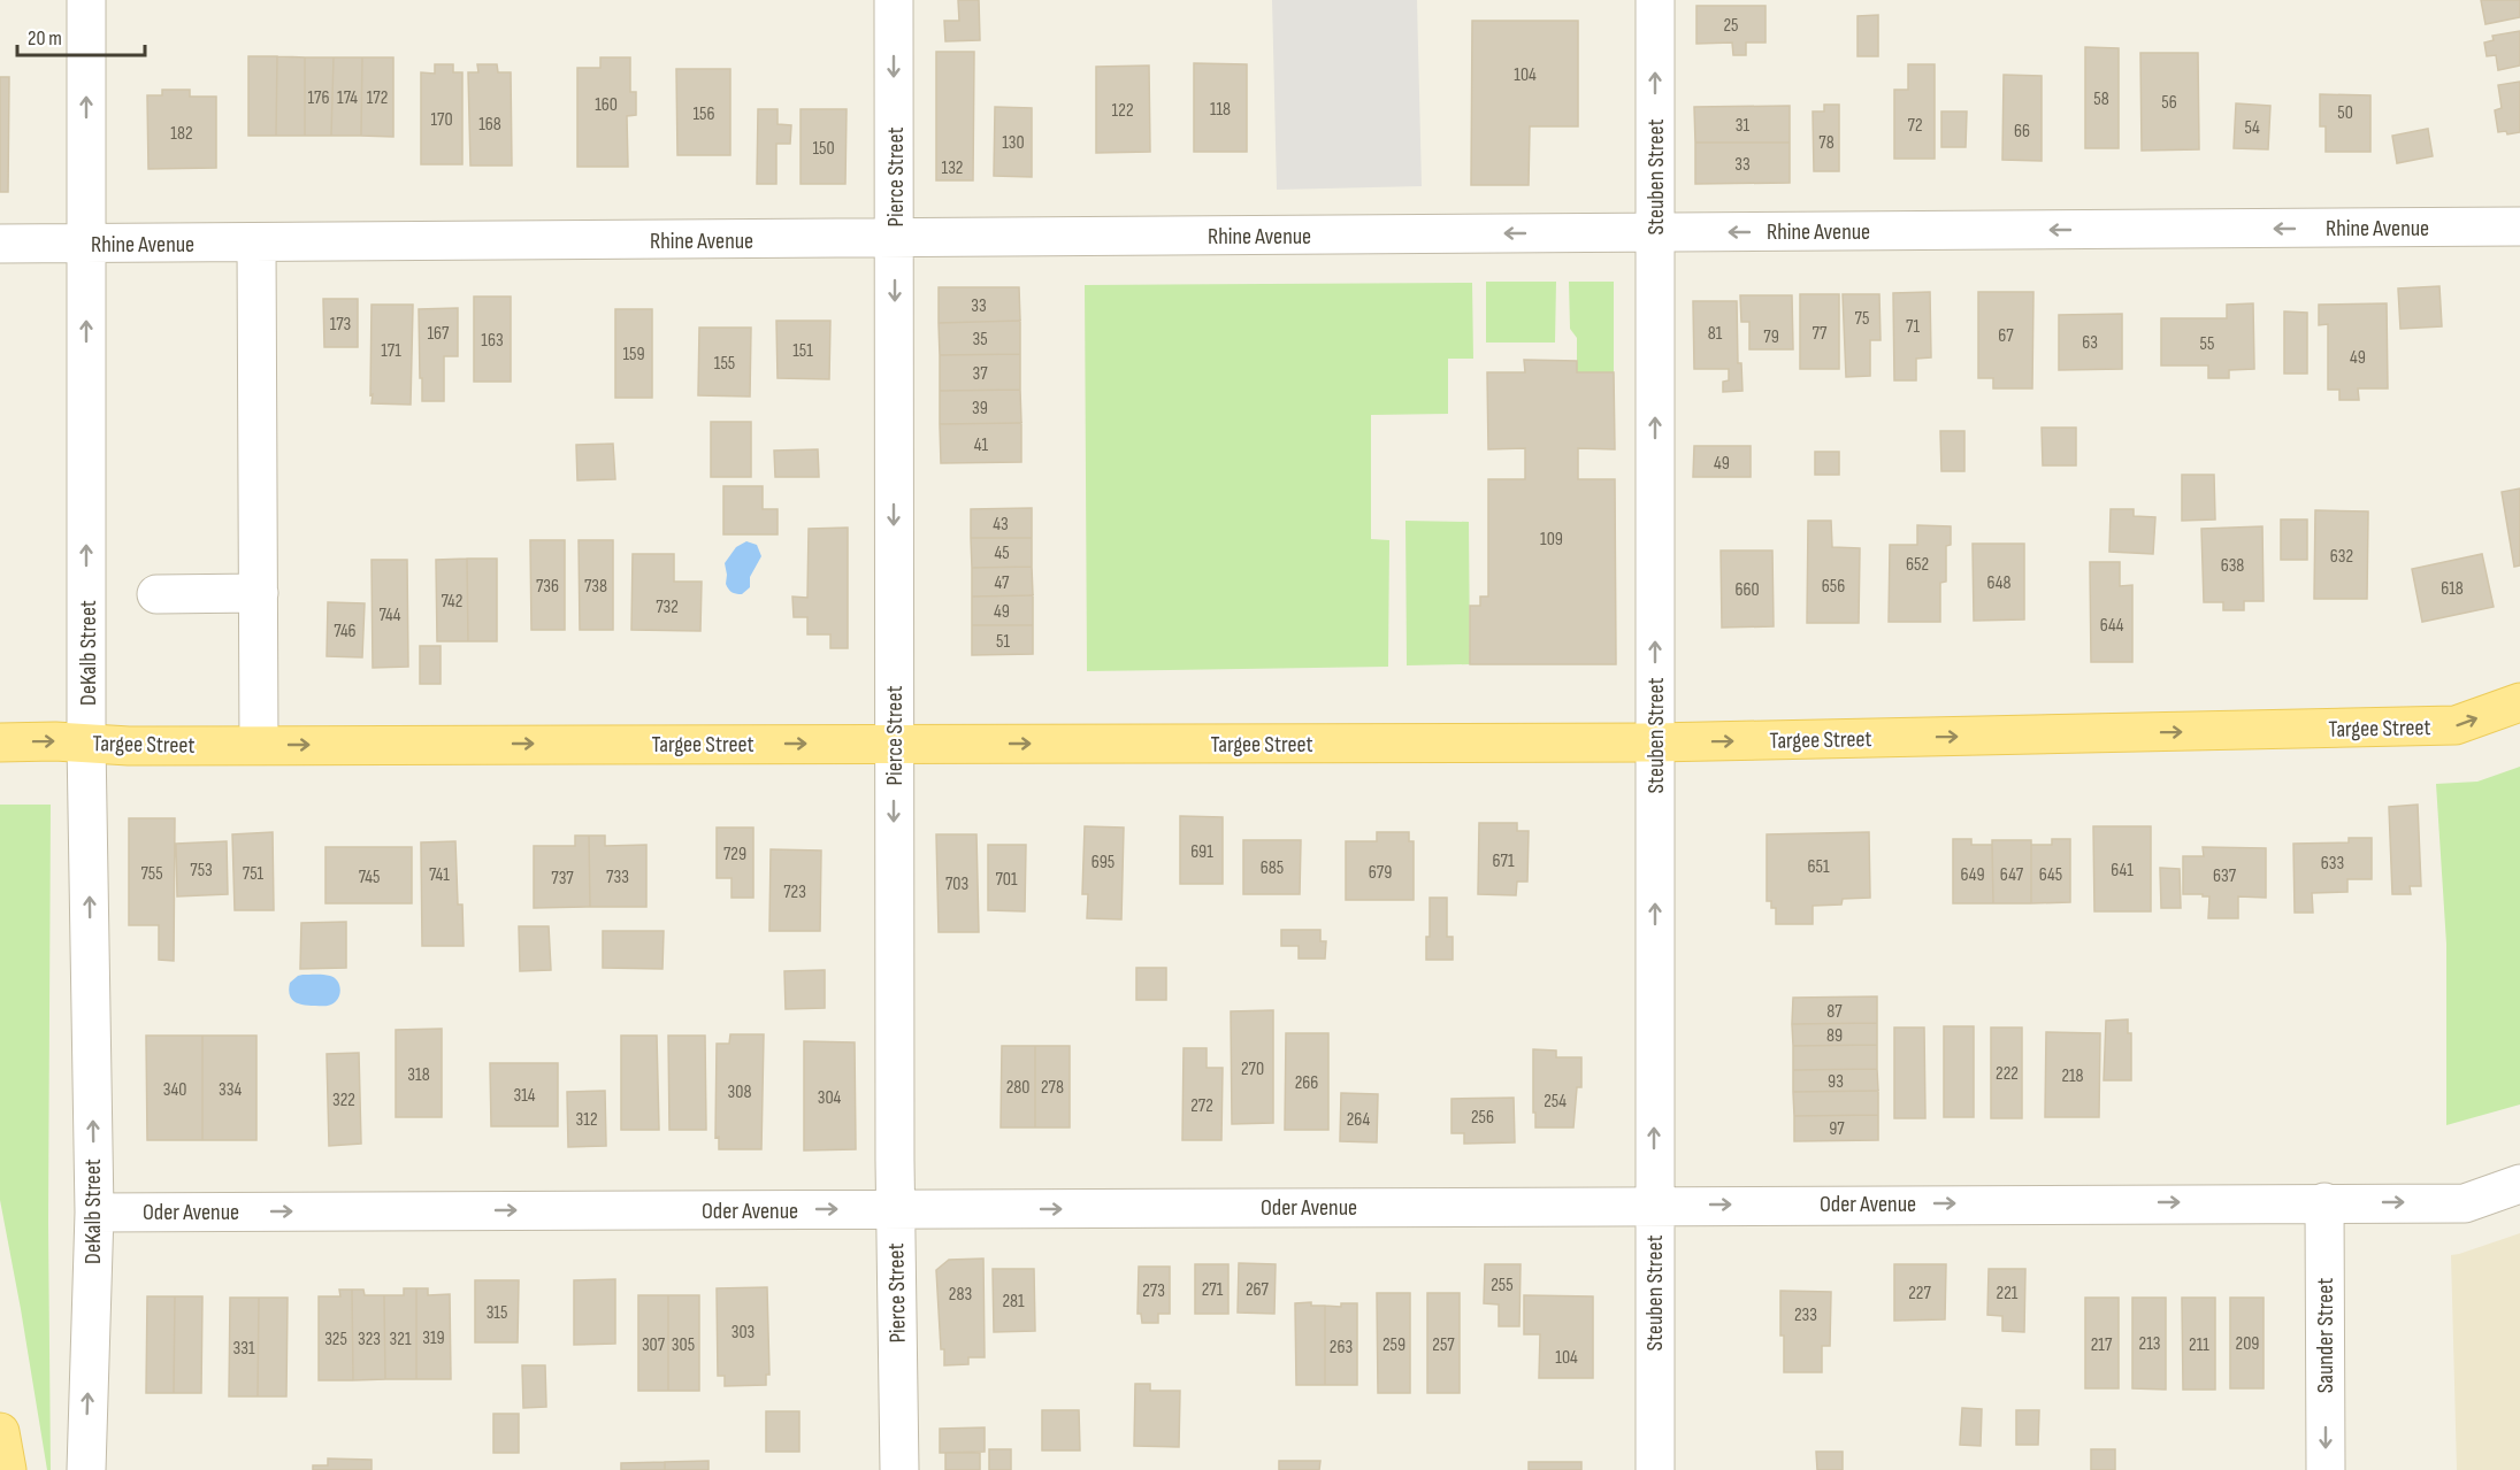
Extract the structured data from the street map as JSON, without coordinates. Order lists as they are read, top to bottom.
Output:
{
  "streets": {
    "main road": ["Targee Street"],
    "street": [
      "Pierce Street",
      "Steuben Street",
      "Rhine Avenue",
      "DeKalb Street",
      "Oder Avenue",
      "Saunder Street"
    ]
  },
  "crossings": [
    ["Pierce Street", "Rhine Avenue"],
    ["Pierce Street", "Targee Street"],
    ["Pierce Street", "Oder Avenue"],
    ["Steuben Street", "Rhine Avenue"],
    ["Steuben Street", "Targee Street"],
    ["Steuben Street", "Oder Avenue"],
    ["Rhine Avenue", "DeKalb Street"],
    ["DeKalb Street", "Targee Street"],
    ["DeKalb Street", "Oder Avenue"],
    ["Oder Avenue", "Saunder Street"]
  ],
  "one_way": [
    "Pierce Street",
    "Steuben Street",
    "Rhine Avenue",
    "Targee Street",
    "Oder Avenue",
    "Saunder Street"
  ],
  "house_numbers": [
    "25",
    "104",
    "176",
    "174",
    "172",
    "58",
    "56",
    "160",
    "118",
    "122",
    "50",
    "156",
    "170",
    "168",
    "31",
    "72",
    "54",
    "66",
    "182",
    "130",
    "78",
    "150",
    "33",
    "132",
    "33",
    "75",
    "173",
    "71",
    "167",
    "81",
    "77",
    "67",
    "79",
    "35",
    "163",
    "63",
    "55",
    "171",
    "151",
    "159",
    "49",
    "155",
    "37",
    "39",
    "41",
    "49",
    "43",
    "109",
    "45",
    "632",
    "652",
    "638",
    "47",
    "648",
    "736",
    "738",
    "656",
    "618",
    "660",
    "742",
    "732",
    "49",
    "744",
    "644",
    "746",
    "51",
    "691",
    "729",
    "671",
    "695",
    "633",
    "651",
    "685",
    "753",
    "641",
    "679",
    "755",
    "751",
    "741",
    "649",
    "647",
    "645",
    "637",
    "745",
    "733",
    "737",
    "701",
    "703",
    "723",
    "87",
    "89",
    "270",
    "222",
    "318",
    "218",
    "93",
    "266",
    "280",
    "278",
    "340",
    "334",
    "308",
    "314",
    "304",
    "322",
    "254",
    "272",
    "256",
    "312",
    "264",
    "97",
    "255",
    "271",
    "267",
    "273",
    "227",
    "221",
    "283",
    "281",
    "315",
    "233",
    "303",
    "319",
    "325",
    "323",
    "321",
    "213",
    "209",
    "307",
    "305",
    "259",
    "257",
    "217",
    "211",
    "263",
    "331",
    "104"
  ],
  "scale_bar": "20 m"
}
